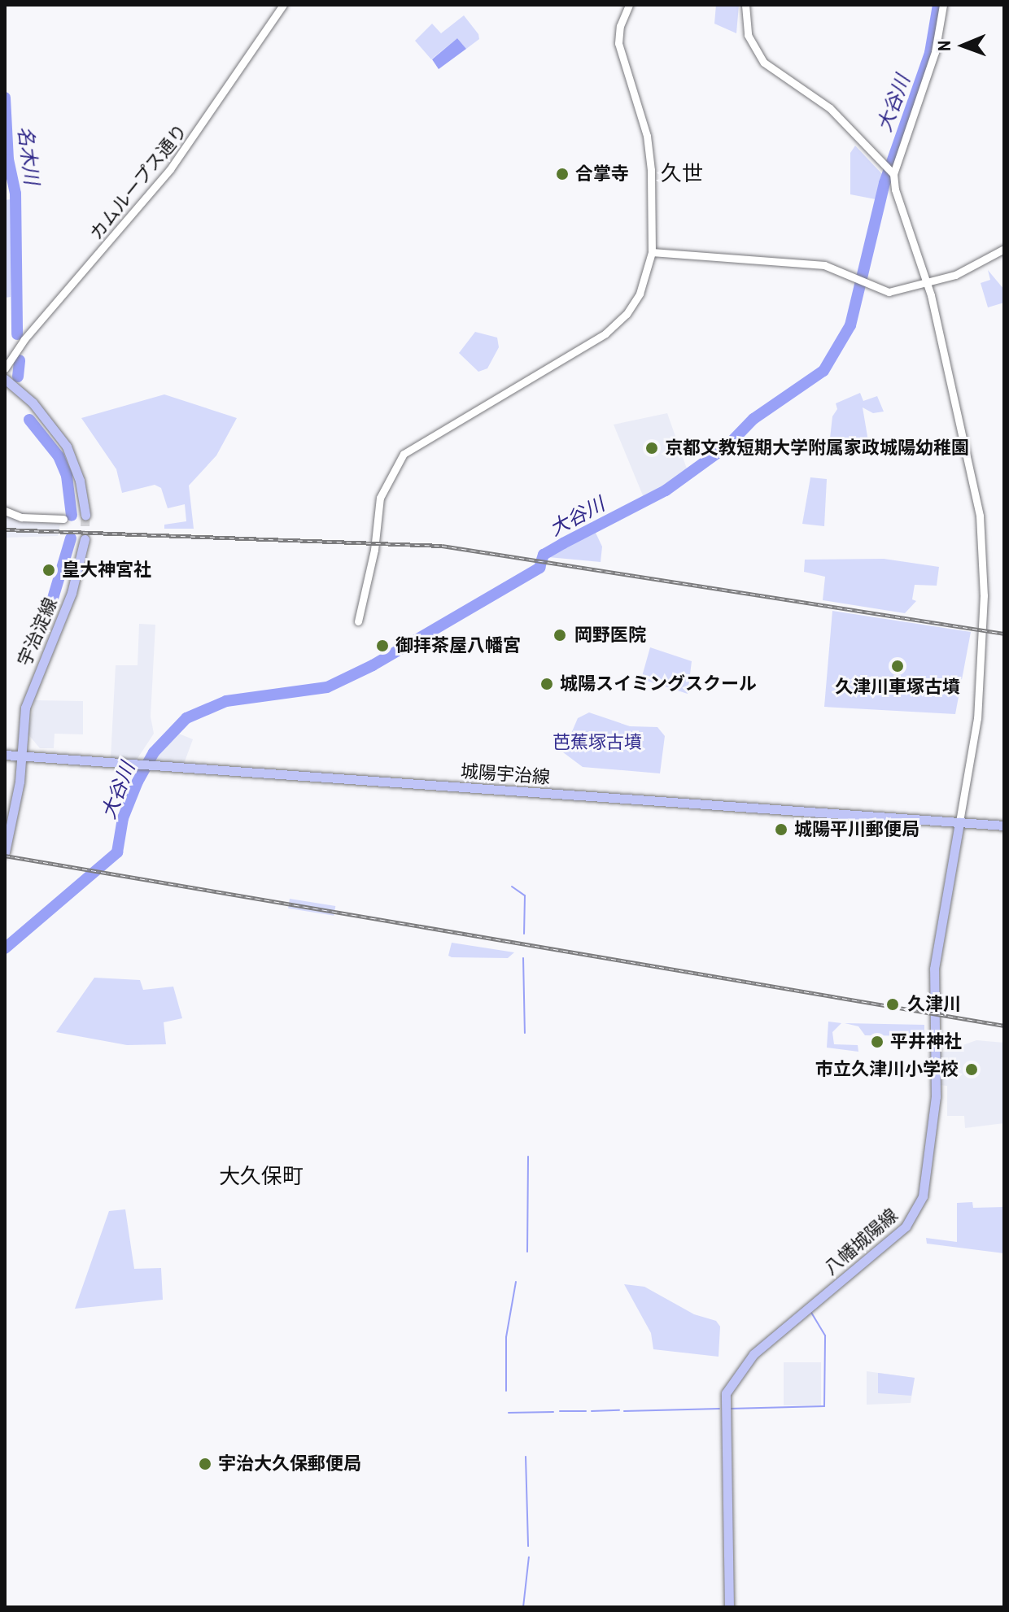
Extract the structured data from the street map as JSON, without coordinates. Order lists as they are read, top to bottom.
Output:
{
  "streets": {
    "main road": ["宇治淀線", "城陽宇治線", "八幡城陽線"],
    "street": ["カムループス通り"]
  },
  "crossings": [
    ["宇治淀線", "城陽宇治線"],
    ["城陽宇治線", "八幡城陽線"]
  ],
  "districts": ["久世", "大久保町"],
  "water": ["大谷川", "名木川"],
  "parks": ["芭蕉塚古墳"],
  "places": [
    "合掌寺",
    "京都文教短期大学附属家政城陽幼稚園",
    "皇大神宮社",
    "岡野医院",
    "御拝茶屋八幡宮",
    "久津川車塚古墳",
    "城陽スイミングスクール",
    "城陽平川郵便局",
    "久津川",
    "平井神社",
    "市立久津川小学校",
    "宇治大久保郵便局"
  ],
  "north": "left"
}
